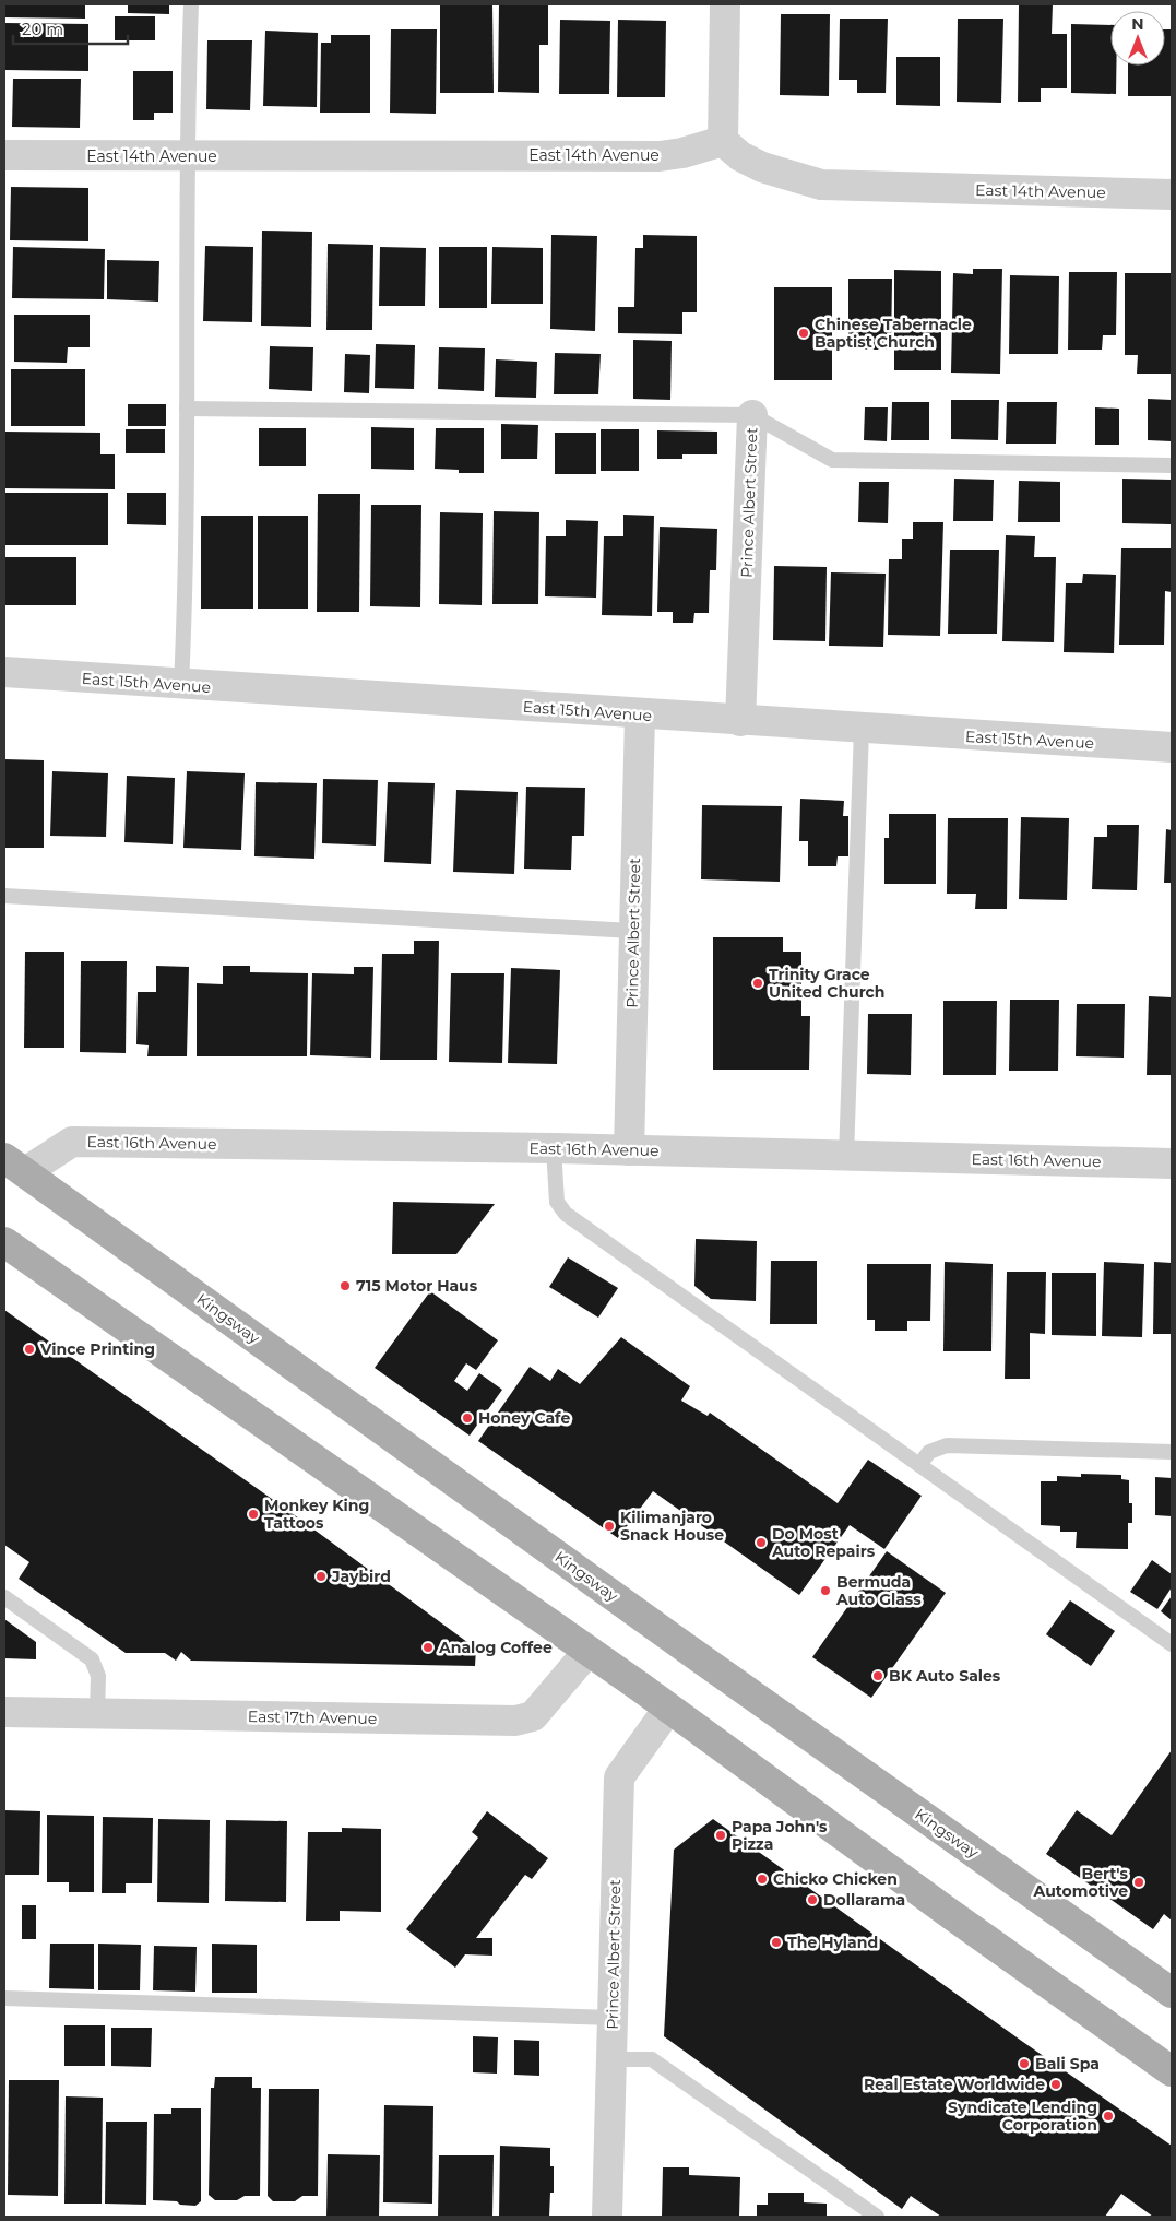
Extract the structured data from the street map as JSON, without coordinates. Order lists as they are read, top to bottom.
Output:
{
  "streets": {
    "main road": ["Kingsway"],
    "street": [
      "East 14th Avenue",
      "Prince Albert Street",
      "East 15th Avenue",
      "East 16th Avenue",
      "East 17th Avenue"
    ]
  },
  "crossings": [
    ["Prince Albert Street", "East 15th Avenue"],
    ["Prince Albert Street", "East 16th Avenue"],
    ["East 16th Avenue", "Kingsway"]
  ],
  "places": [
    "Chinese Tabernacle Baptist Church",
    "Trinity Grace United Church",
    "715 Motor Haus",
    "Vince Printing",
    "Honey Cafe",
    "Monkey King Tattoos",
    "Kilimanjaro Snack House",
    "Do Most Auto Repairs",
    "Jaybird",
    "Bermuda Auto Glass",
    "Analog Coffee",
    "BK Auto Sales",
    "Papa John's Pizza",
    "Chicko Chicken",
    "Bert's Automotive",
    "Dollarama",
    "The Hyland",
    "Bali Spa",
    "Real Estate Worldwide",
    "Syndicate Lending Corporation"
  ],
  "scale_bar": "20 m",
  "north": "top"
}
